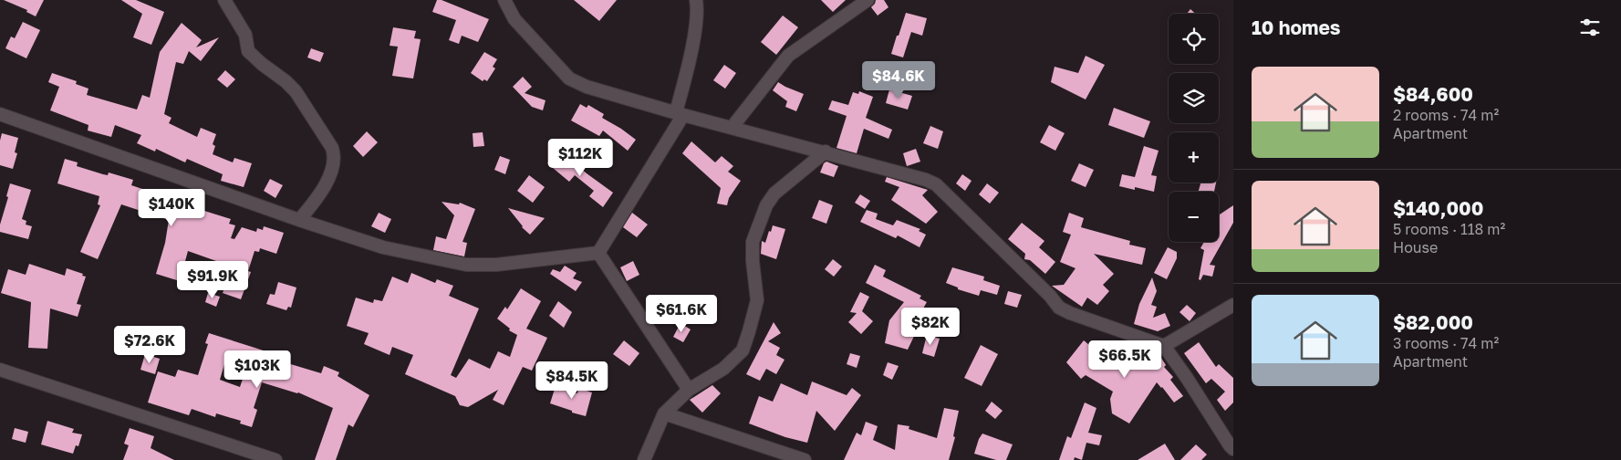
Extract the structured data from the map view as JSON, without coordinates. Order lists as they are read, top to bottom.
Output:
{
  "page": {
    "heading": "10 homes",
    "map_buttons": ["+", "−"],
    "list": [
      {
        "name": "$84,600",
        "note": "2 rooms · 74 m² · Apartment"
      },
      {
        "name": "$140,000",
        "note": "5 rooms · 118 m² · House"
      },
      {
        "name": "$82,000",
        "note": "3 rooms · 74 m² · Apartment"
      }
    ],
    "price": [
      "$84.6K",
      "$112K",
      "$140K",
      "$91.9K",
      "$61.6K",
      "$82K",
      "$72.6K",
      "$66.5K",
      "$103K",
      "$84.5K"
    ]
  }
}
